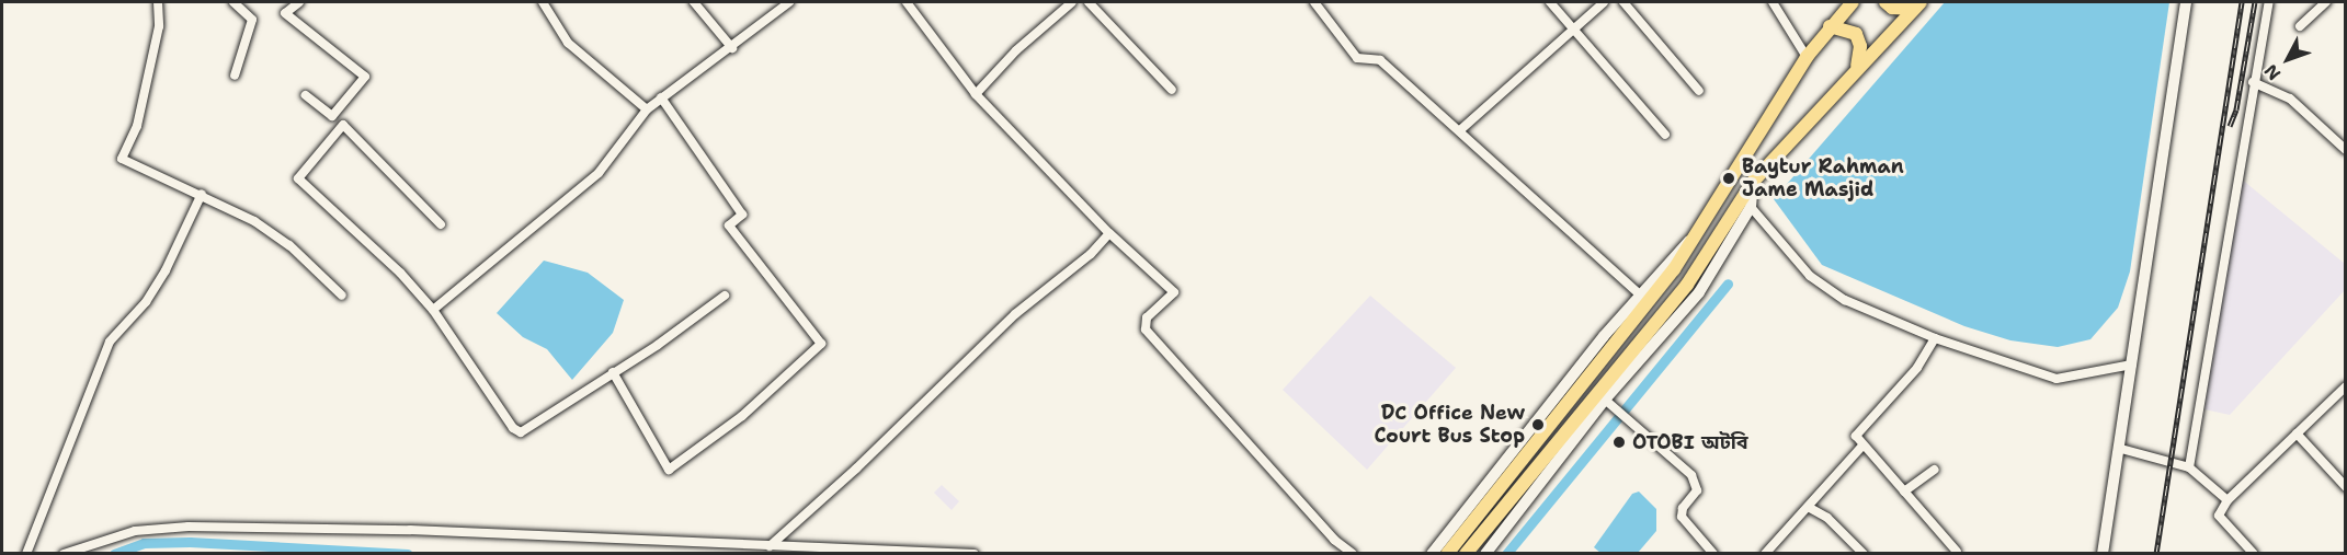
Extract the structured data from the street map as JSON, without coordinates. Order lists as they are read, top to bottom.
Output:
{
  "places": ["Baytur Rahman Jame Masjid", "DC Office New Court Bus Stop", "OTOBI অটবি"],
  "north": "bottom left"
}
